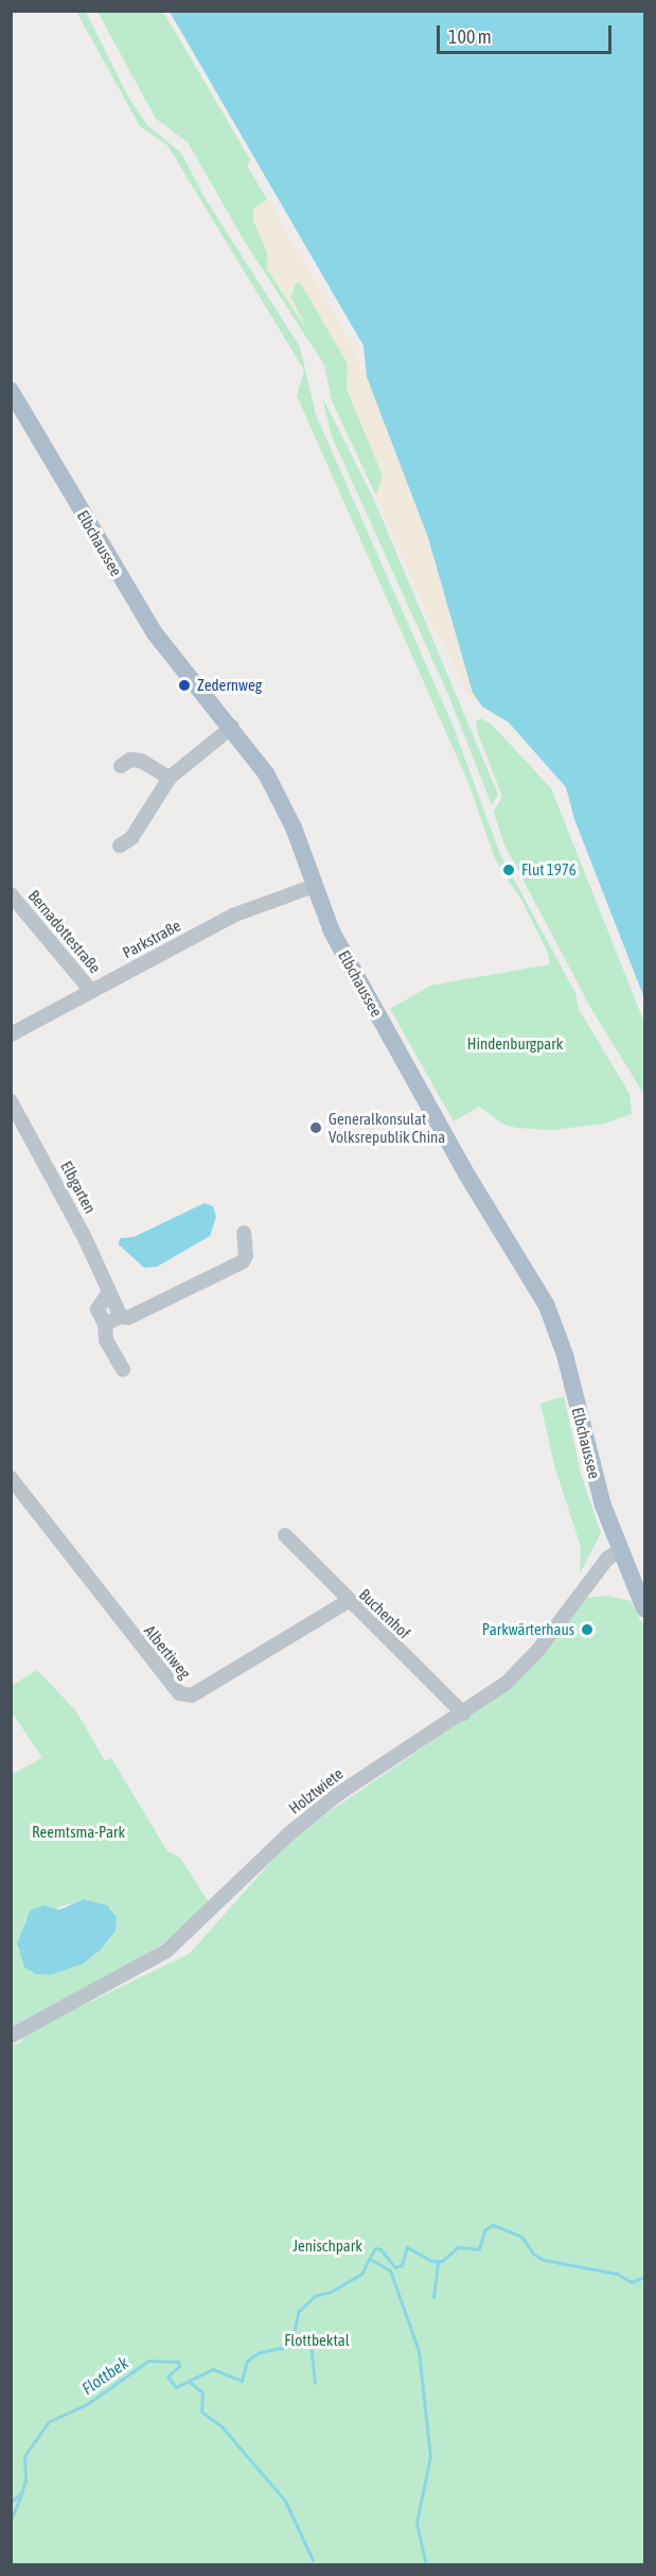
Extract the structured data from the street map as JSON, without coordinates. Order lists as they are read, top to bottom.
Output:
{
  "streets": {
    "main road": ["Elbchaussee"],
    "street": [
      "Bernadottestraße",
      "Parkstraße",
      "Elbgarten",
      "Buchenhof",
      "Albertiweg",
      "Holztwiete"
    ]
  },
  "crossings": [
    ["Elbchaussee", "Parkstraße"],
    ["Elbchaussee", "Holztwiete"],
    ["Bernadottestraße", "Parkstraße"],
    ["Buchenhof", "Albertiweg"],
    ["Buchenhof", "Holztwiete"]
  ],
  "water": ["Flottbek"],
  "parks": [
    "Hindenburgpark",
    "Reemtsma-Park",
    "Jenischpark",
    "Flottbektal"
  ],
  "places": [
    "Zedernweg",
    "Flut 1976",
    "Generalkonsulat Volksrepublik China",
    "Parkwärterhaus"
  ],
  "scale_bar": "100 m"
}
